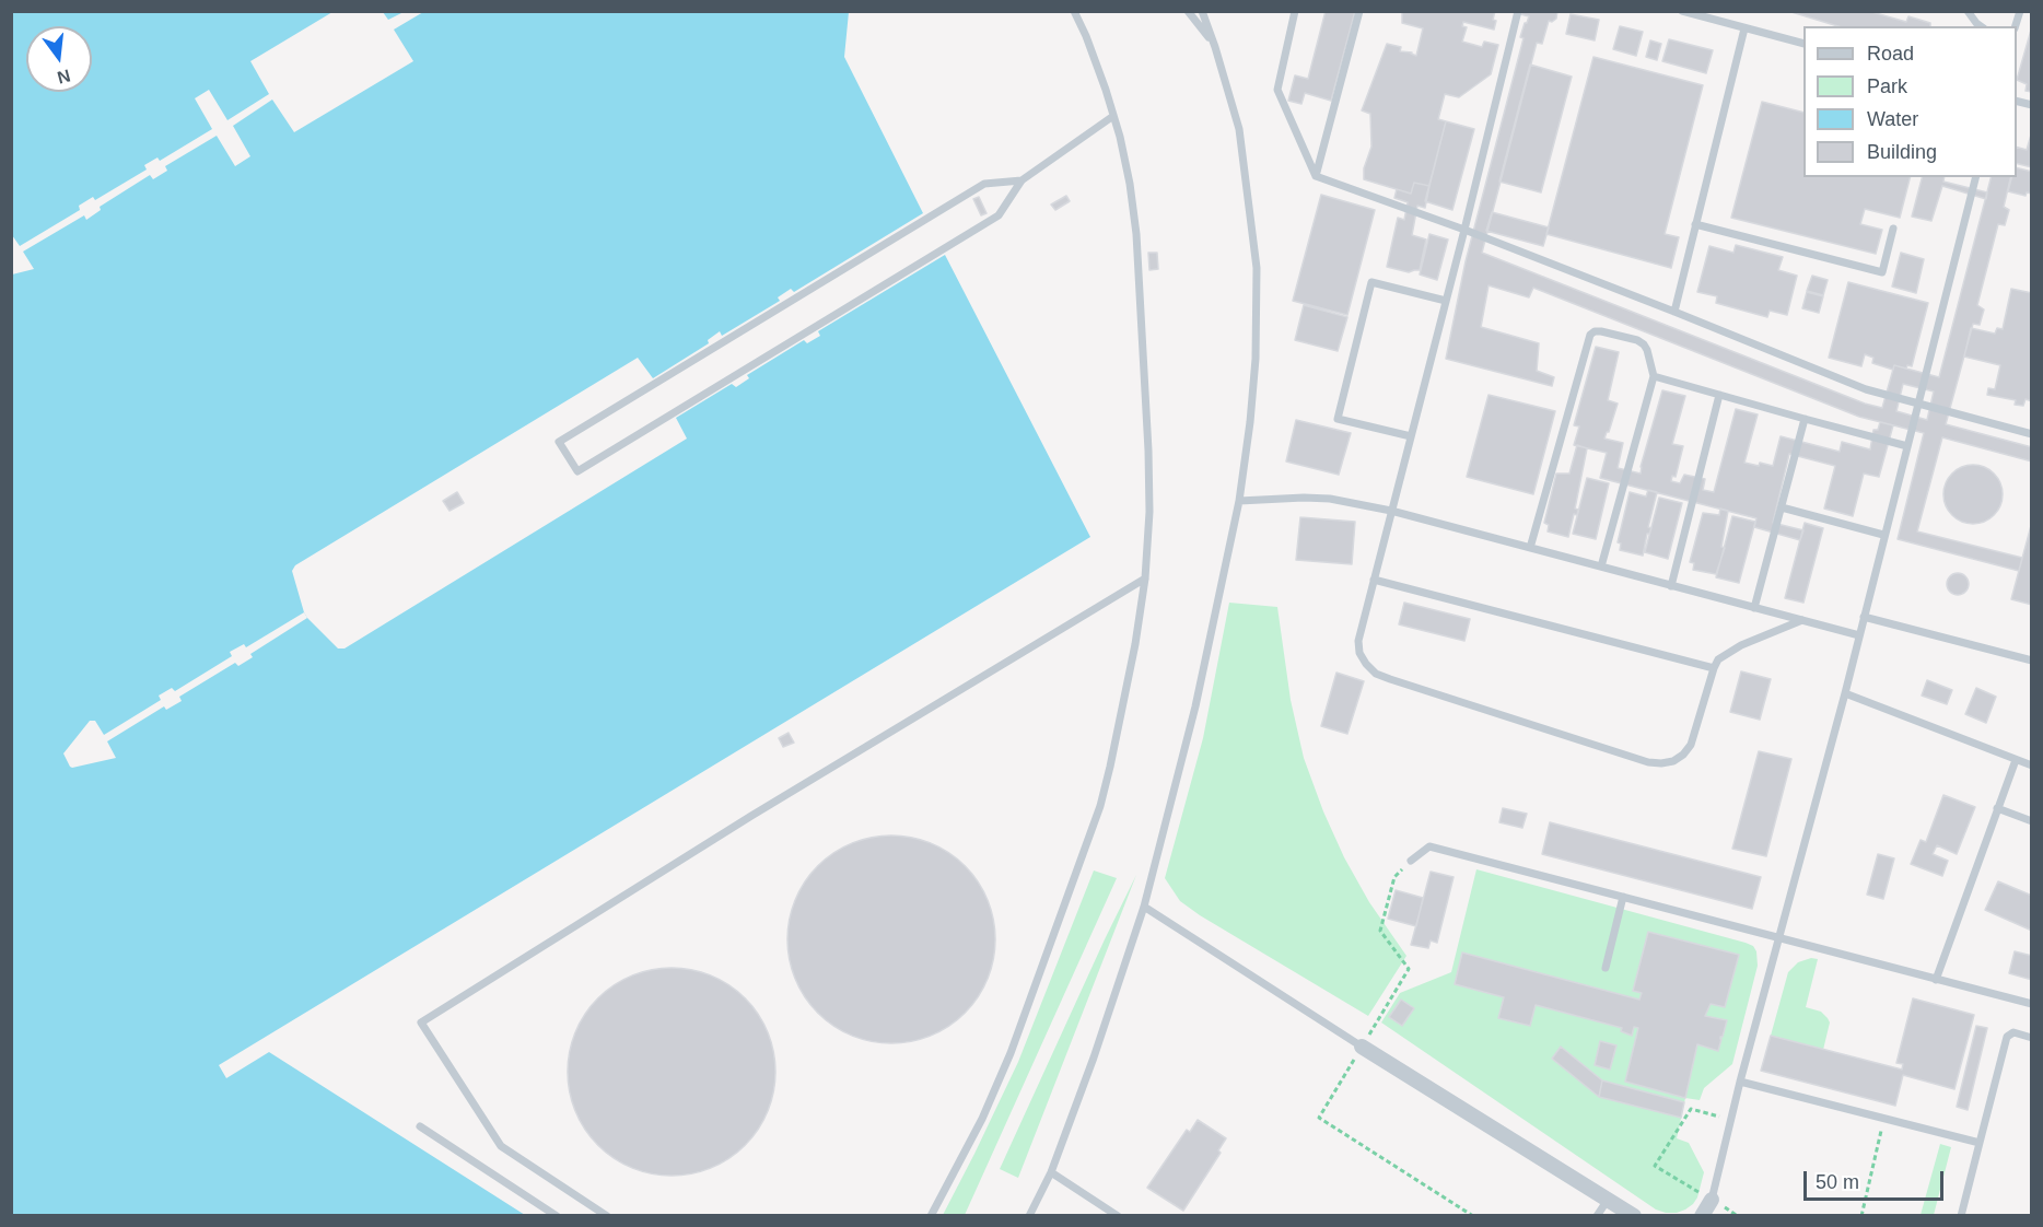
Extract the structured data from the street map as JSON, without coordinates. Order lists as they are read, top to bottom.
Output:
{
  "legend": [
    "Road",
    "Park",
    "Water",
    "Building"
  ],
  "scale_bar": "50 m",
  "north": "bottom"
}
